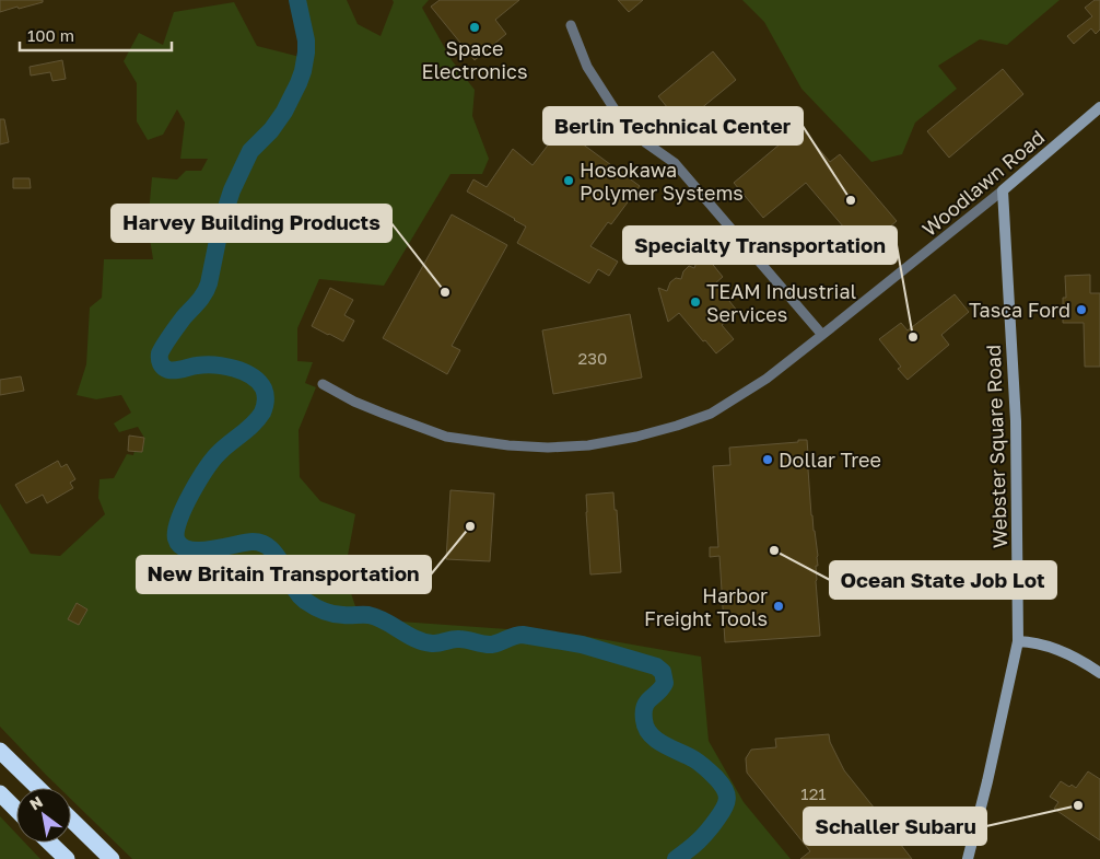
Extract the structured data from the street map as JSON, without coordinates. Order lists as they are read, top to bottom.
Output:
{
  "streets": {
    "street": ["Woodlawn Road", "Webster Square Road"]
  },
  "crossings": [
    ["Woodlawn Road", "Webster Square Road"]
  ],
  "places": [
    "Space Electronics",
    "Hosokawa Polymer Systems",
    "Berlin Technical Center",
    "Harvey Building Products",
    "TEAM Industrial Services",
    "Tasca Ford",
    "Specialty Transportation",
    "Dollar Tree",
    "New Britain Transportation",
    "Ocean State Job Lot",
    "Harbor Freight Tools",
    "Schaller Subaru"
  ],
  "house_numbers": ["230", "121"],
  "scale_bar": "100 m",
  "north": "top left"
}
